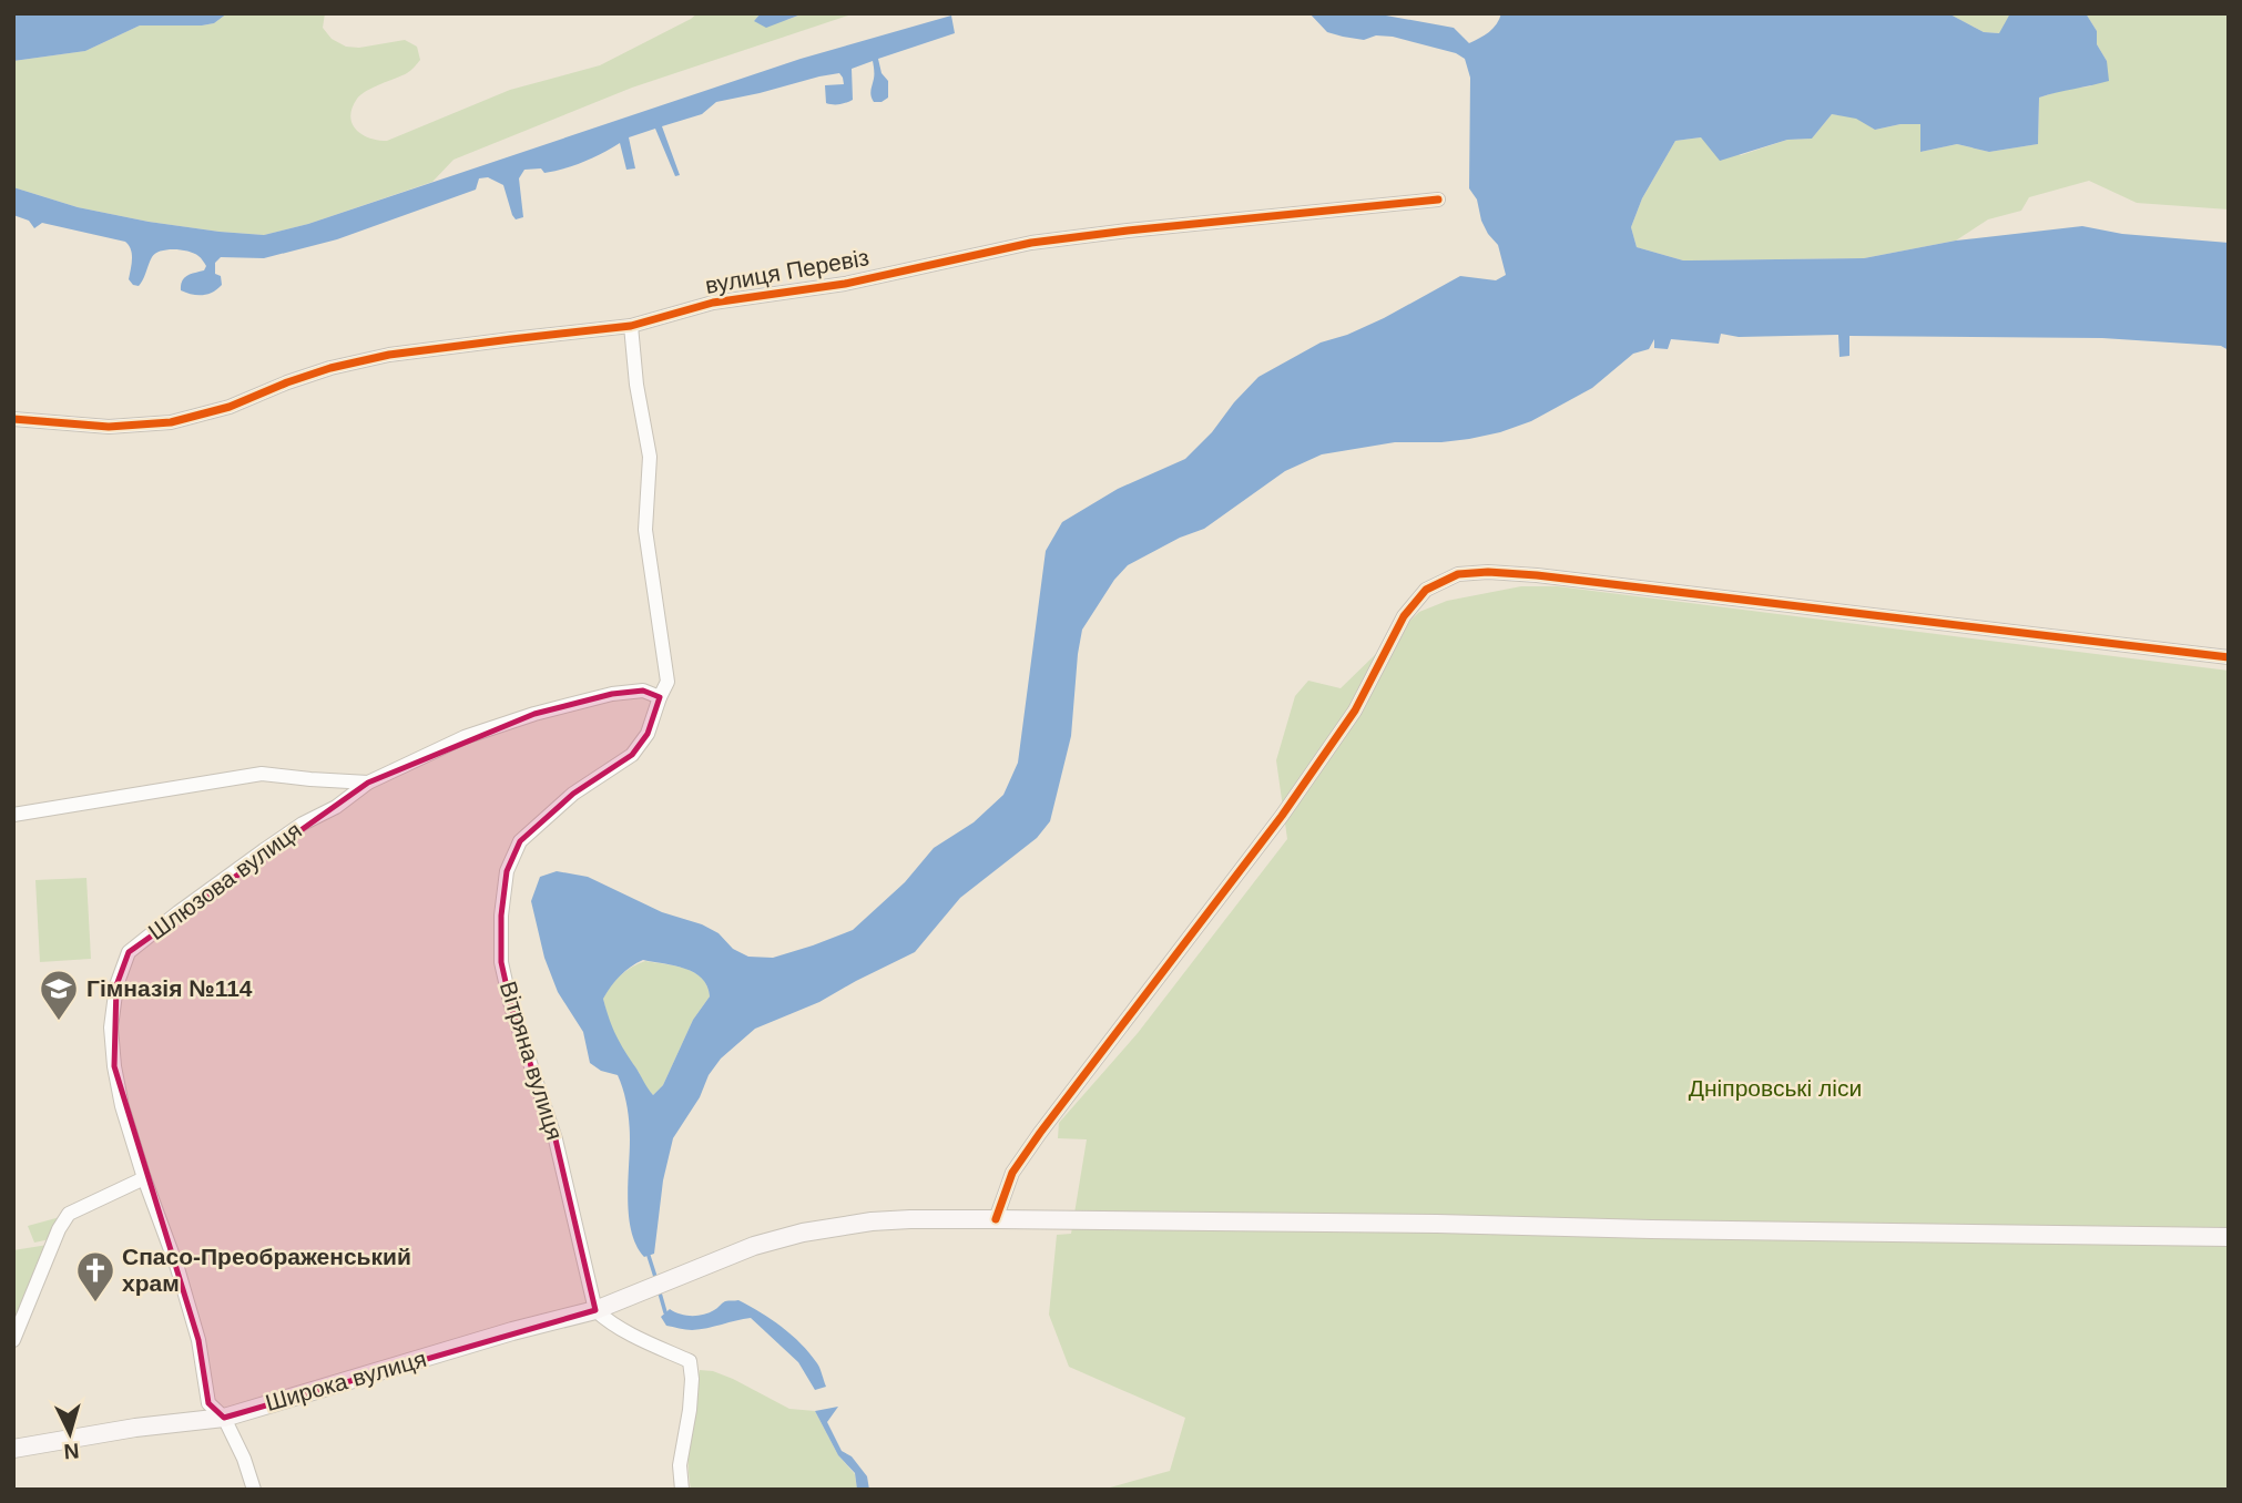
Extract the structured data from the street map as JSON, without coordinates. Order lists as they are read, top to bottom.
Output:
{
  "streets": {
    "main road": ["Широка вулиця"],
    "street": ["вулиця Перевіз", "Шлюзова вулиця", "Вітряна вулиця"]
  },
  "crossings": [
    ["вулиця Перевіз", "Вітряна вулиця"],
    ["Шлюзова вулиця", "Широка вулиця"],
    ["Вітряна вулиця", "Широка вулиця"]
  ],
  "parks": ["Дніпровські ліси"],
  "places": {
    "school or university": ["Гімназія №114"],
    "church": ["Спасо-Преображенський храм"]
  },
  "north": "bottom"
}
